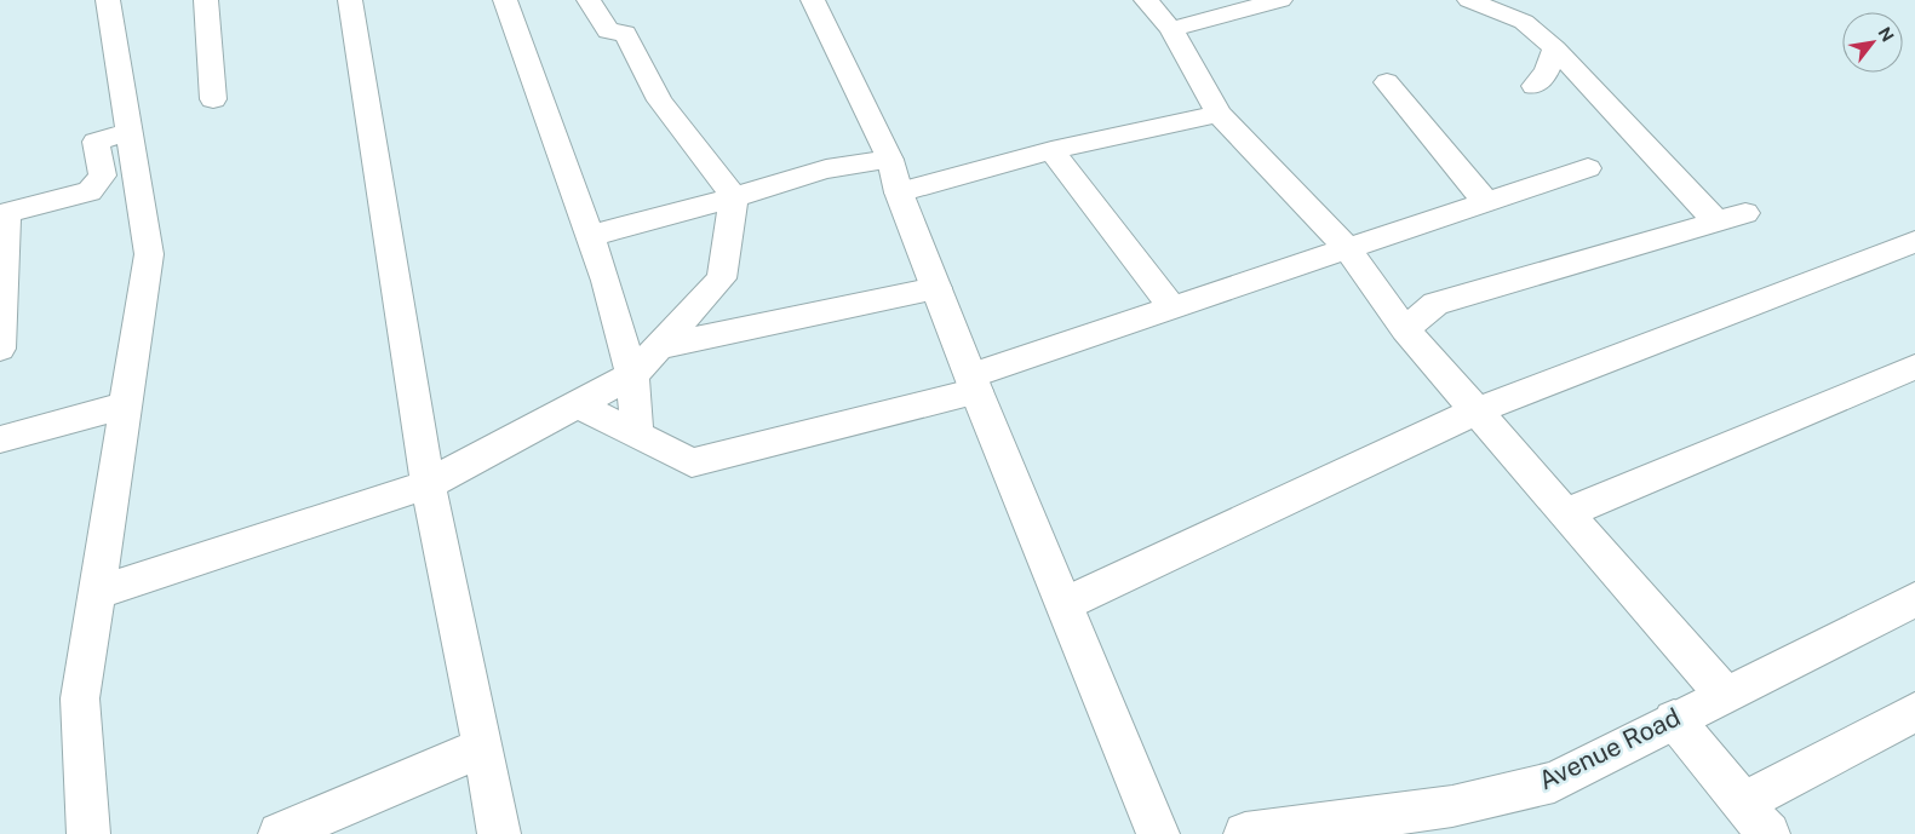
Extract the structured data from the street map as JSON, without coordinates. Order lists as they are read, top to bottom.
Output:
{
  "streets": {
    "street": ["Avenue Road"]
  },
  "north": "top right"
}
